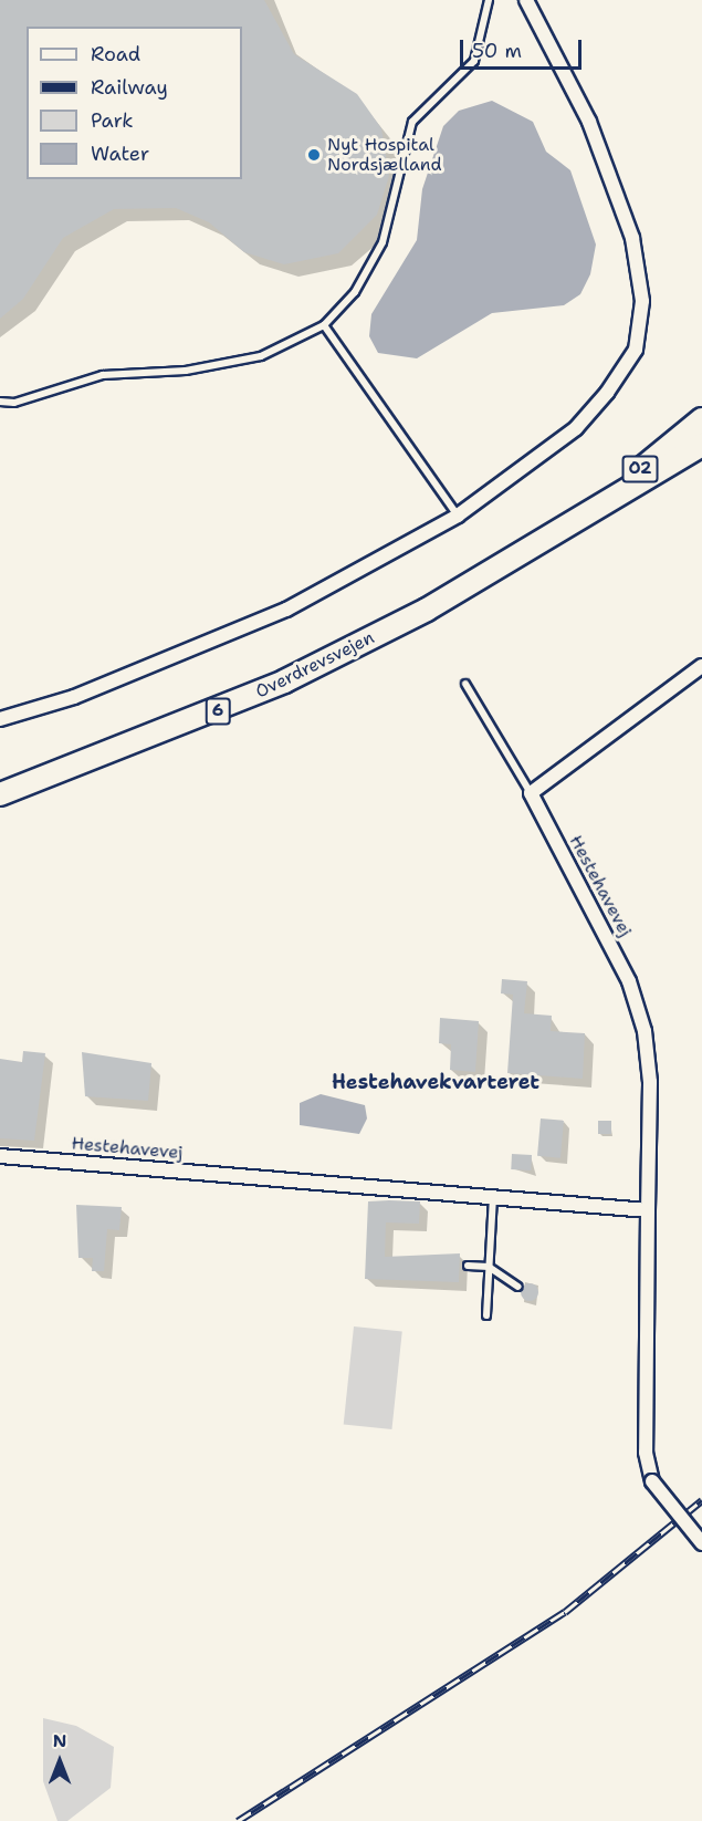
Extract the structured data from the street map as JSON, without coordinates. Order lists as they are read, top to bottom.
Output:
{
  "streets": {
    "main road": ["O2", "Overdrevsvejen", "6"],
    "street": ["Hestehavevej"]
  },
  "districts": ["Hestehavekvarteret"],
  "places": ["Nyt Hospital Nordsjælland"],
  "legend": [
    "Road",
    "Railway",
    "Park",
    "Water"
  ],
  "scale_bar": "50 m",
  "north": "top"
}
